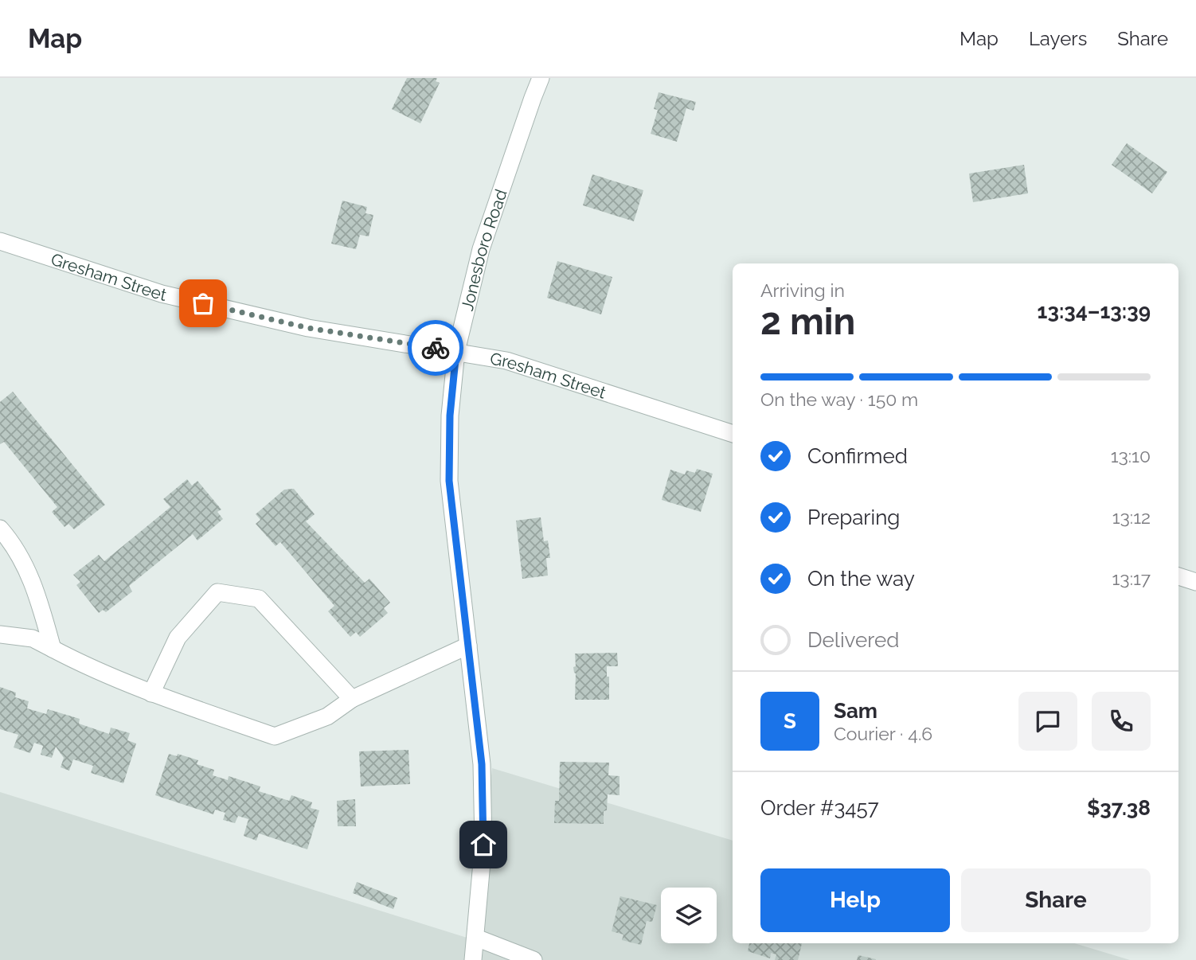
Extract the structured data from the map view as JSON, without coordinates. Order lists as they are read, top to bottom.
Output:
{
  "streets": {
    "street": ["Jonesboro Road", "Gresham Street"]
  },
  "crossings": [
    ["Jonesboro Road", "Gresham Street"]
  ],
  "page": {
    "header": "Map",
    "nav": ["Map", "Layers", "Share"],
    "heading": ["2 min", "Arriving in", "13:34–13:39"],
    "panel": [
      "Sam",
      "Courier · 4.6",
      "Order #3457",
      "$37.38"
    ],
    "bar": "On the way · 150 m",
    "list": [
      ["Confirmed", "13:10"],
      ["Preparing", "13:12"],
      ["On the way", "13:17"],
      "Delivered"
    ],
    "round": "S",
    "buttons": ["Help", "Share"]
  }
}
